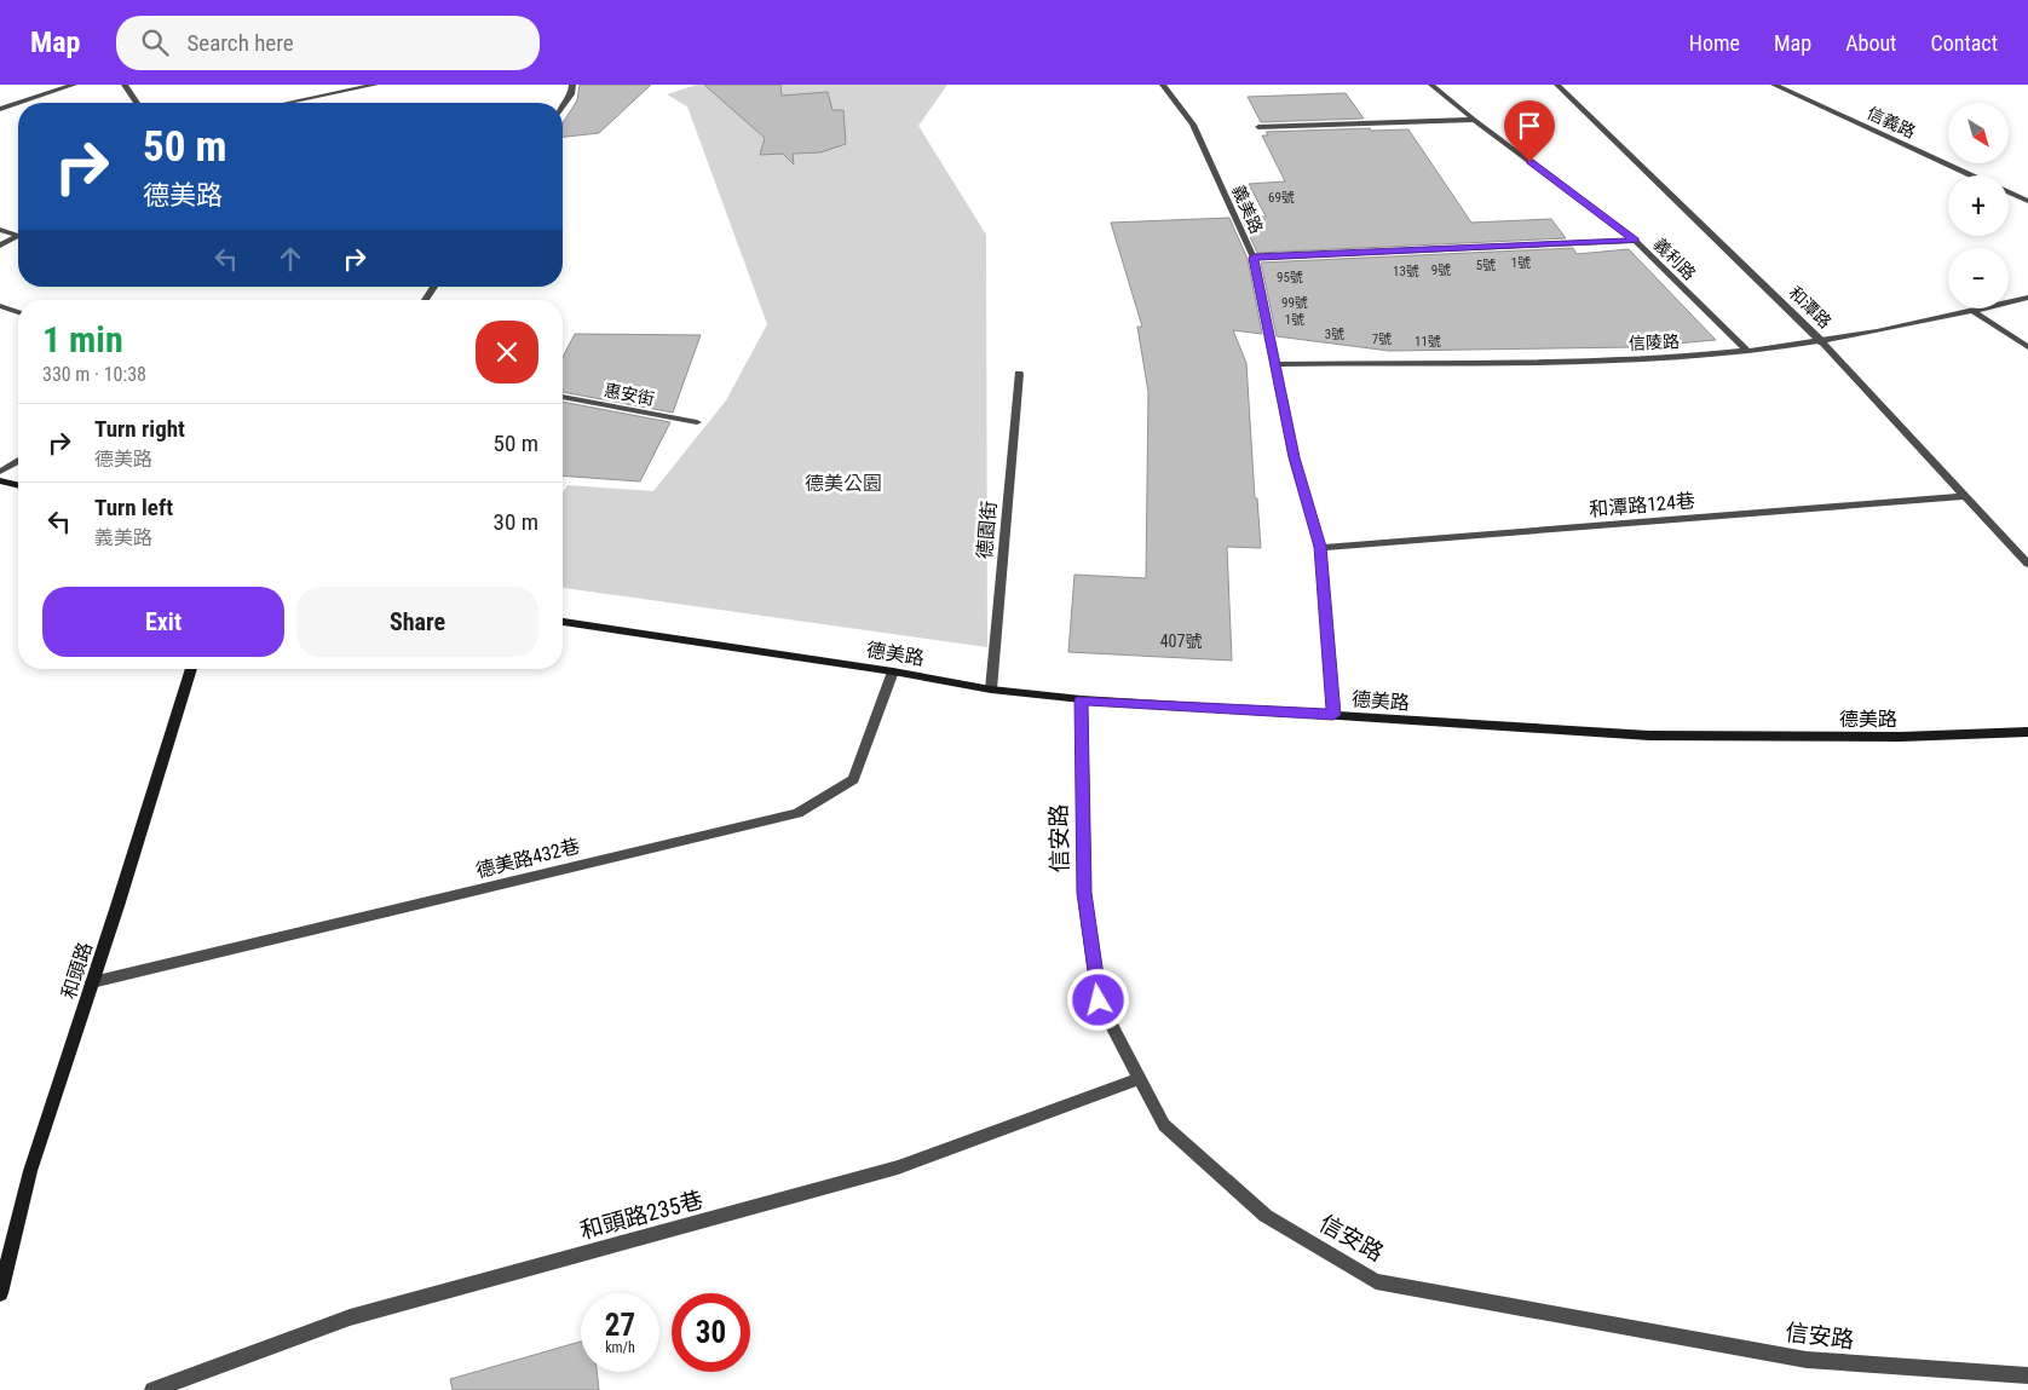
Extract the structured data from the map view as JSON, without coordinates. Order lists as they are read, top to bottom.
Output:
{
  "streets": {
    "main road": ["德美路", "和頭路"],
    "street": [
      "信義路",
      "義美路",
      "義利路",
      "和潭路",
      "信陵路",
      "惠安街",
      "和潭路124巷",
      "德園街",
      "信安路",
      "德美路432巷",
      "和頭路235巷"
    ]
  },
  "crossings": [
    ["義美路", "信陵路"],
    ["義美路", "和潭路124巷"],
    ["義美路", "德美路"],
    ["義利路", "信陵路"],
    ["和潭路", "信陵路"],
    ["和潭路", "和潭路124巷"],
    ["德園街", "德美路"],
    ["德美路", "信安路"],
    ["德美路", "德美路432巷"],
    ["信安路", "和頭路235巷"],
    ["德美路432巷", "和頭路"]
  ],
  "parks": ["德美公園"],
  "house_numbers": [
    "69號",
    "1號",
    "5號",
    "9號",
    "13號",
    "95號",
    "99號",
    "1號",
    "3號",
    "7號",
    "11號",
    "407號"
  ],
  "north": "bottom right",
  "page": {
    "header": "Map",
    "search": "Search here",
    "nav": [
      "Home",
      "Map",
      "About",
      "Contact"
    ],
    "map_buttons": ["+", "−"],
    "turn": ["50 m", "德美路"],
    "heading": ["1 min", "330 m · 10:38"],
    "list": [
      {
        "name": "Turn right",
        "note": "德美路",
        "value": "50 m"
      },
      {
        "name": "Turn left",
        "note": "義美路",
        "value": "30 m"
      }
    ],
    "buttons": ["Exit", "Share"],
    "speed": "27 km/h",
    "limit": "30"
  }
}
